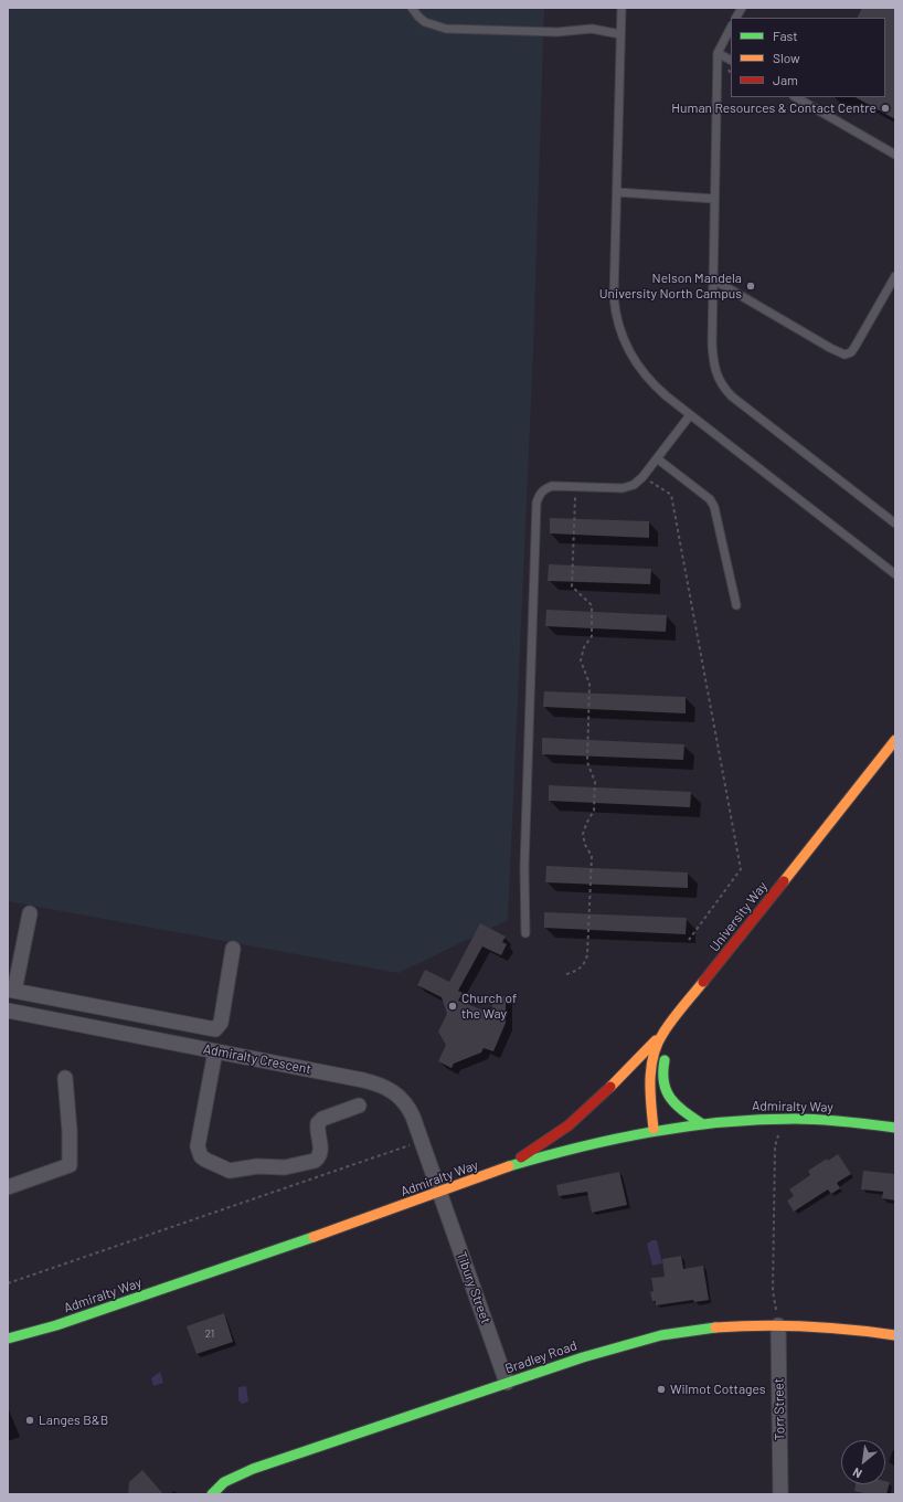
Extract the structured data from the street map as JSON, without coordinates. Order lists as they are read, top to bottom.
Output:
{
  "streets": {
    "main road": ["University Way", "Admiralty Way", "Bradley Road"],
    "street": ["Admiralty Crescent", "Tibury Street", "Torr Street"]
  },
  "crossings": [
    ["University Way", "Admiralty Way"],
    ["Admiralty Crescent", "Admiralty Way"],
    ["Admiralty Crescent", "Tibury Street"],
    ["Admiralty Way", "Tibury Street"],
    ["Tibury Street", "Bradley Road"],
    ["Bradley Road", "Torr Street"]
  ],
  "places": [
    "Human Resources & Contact Centre",
    "Nelson Mandela University North Campus",
    "Church of the Way",
    "Wilmot Cottages",
    "Langes B&B"
  ],
  "house_numbers": ["21"],
  "legend": ["Fast", "Slow", "Jam"],
  "north": "bottom left"
}
